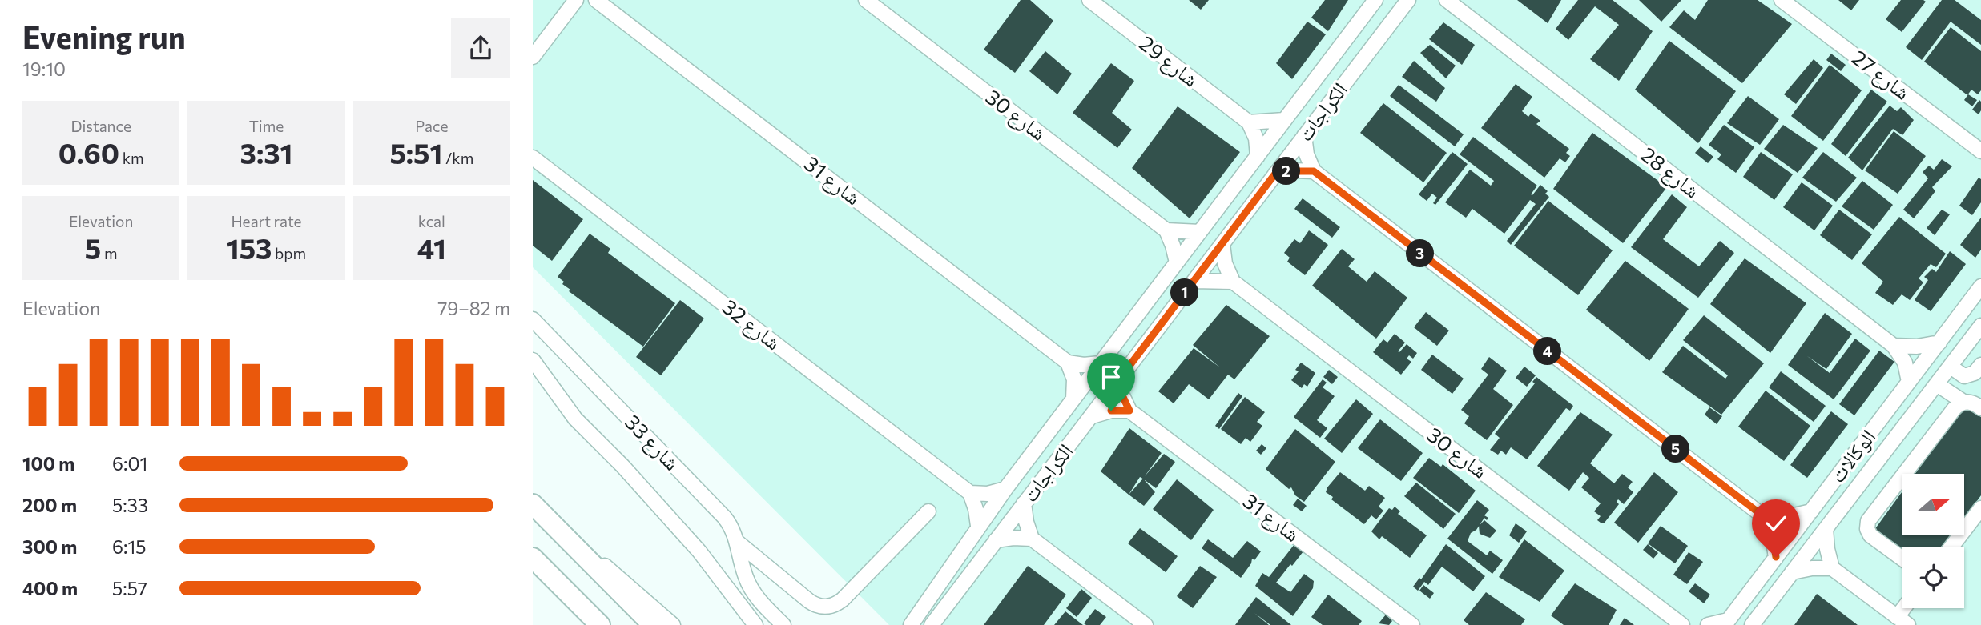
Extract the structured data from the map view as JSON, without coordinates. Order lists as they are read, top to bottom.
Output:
{
  "streets": {
    "street": [
      "شارع 29",
      "شارع 27",
      "الكراجات",
      "شارع 30",
      "شارع 28",
      "شارع 31",
      "شارع 32",
      "شارع 33",
      "الوكالات"
    ]
  },
  "crossings": [
    ["شارع 28", "الوكالات"]
  ],
  "north": "right",
  "page": {
    "heading": ["Evening run", "19:10"],
    "stats": [
      ["Distance", "0.60 km"],
      ["Time", "3:31"],
      ["Pace", "5:51 /km"],
      ["Elevation", "5 m"],
      ["Heart rate", "153 bpm"],
      ["kcal", "41"]
    ],
    "pins": [
      "2",
      "3",
      "1",
      "4",
      "5"
    ],
    "chart": ["Elevation", "79–82 m"],
    "list": [
      {
        "name": "100 m",
        "note": "6:01"
      },
      {
        "name": "200 m",
        "note": "5:33"
      },
      {
        "name": "300 m",
        "note": "6:15"
      },
      {
        "name": "400 m",
        "note": "5:57"
      }
    ]
  }
}
